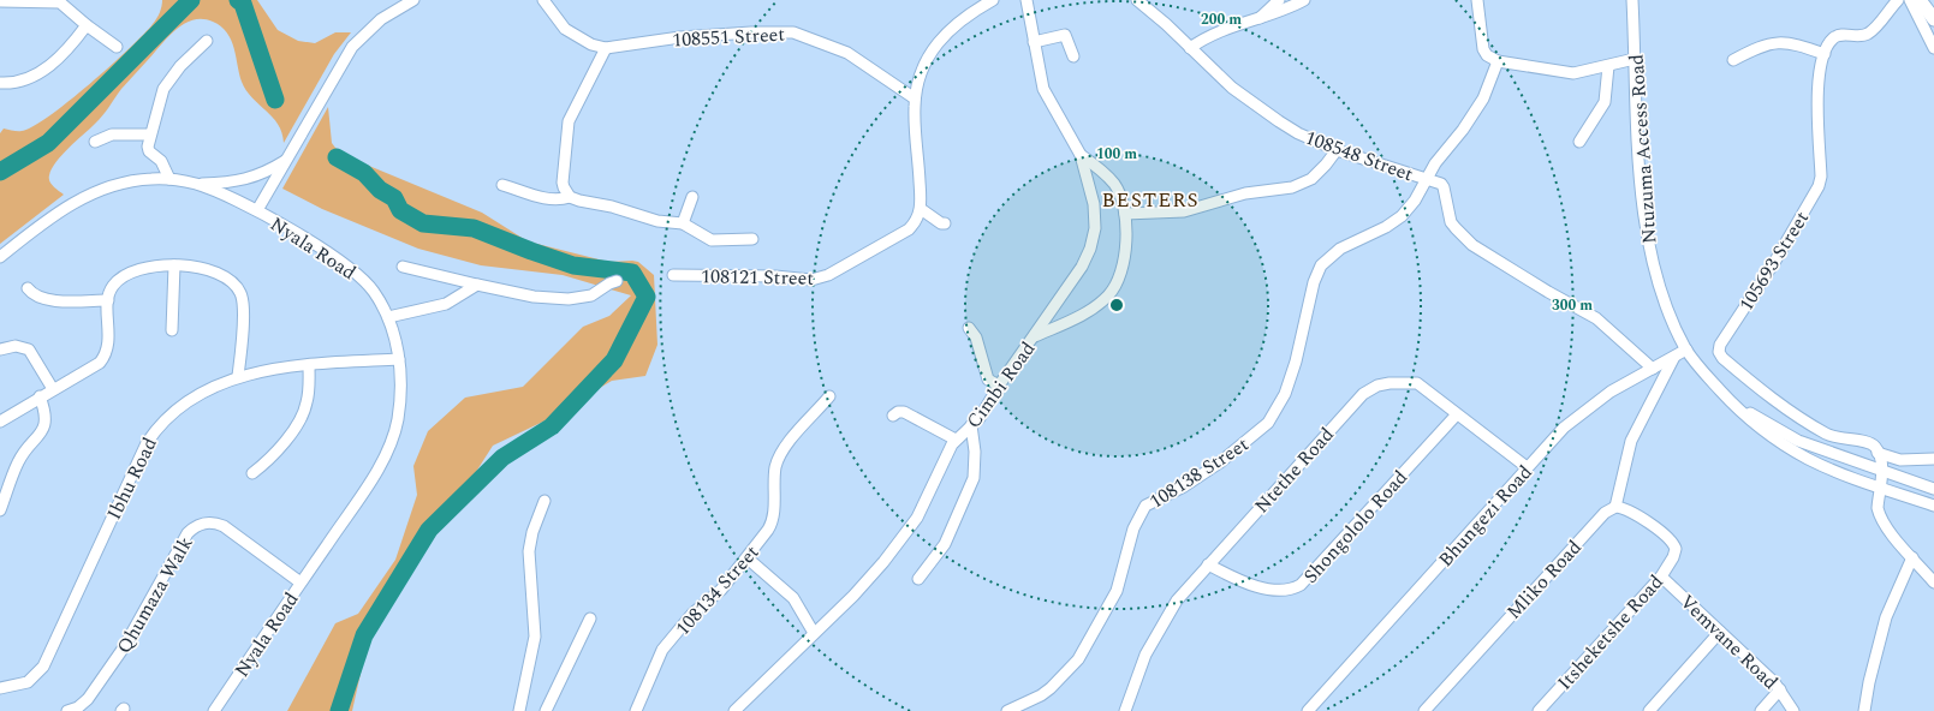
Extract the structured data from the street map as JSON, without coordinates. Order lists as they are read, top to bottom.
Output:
{
  "streets": {
    "street": [
      "108551 Street",
      "Ntuzuma Access Road",
      "108548 Street",
      "Nyala Road",
      "105693 Street",
      "108121 Street",
      "Cimbi Road",
      "Ntethe Road",
      "108138 Street",
      "Ibhu Road",
      "Bhungezi Road",
      "Shongololo Road",
      "Mliko Road",
      "108134 Street",
      "Qhumaza Walk",
      "Itsheketshe Road",
      "Vemvane Road"
    ]
  },
  "crossings": [
    ["Ntuzuma Access Road", "Bhungezi Road"],
    ["108548 Street", "108138 Street"],
    ["108548 Street", "Bhungezi Road"],
    ["Nyala Road", "Ibhu Road"],
    ["Nyala Road", "Qhumaza Walk"],
    ["Ntethe Road", "Bhungezi Road"],
    ["Ntethe Road", "Shongololo Road"],
    ["Mliko Road", "Itsheketshe Road"],
    ["Itsheketshe Road", "Vemvane Road"]
  ],
  "districts": ["BESTERS"],
  "rings": ["200 m", "100 m", "300 m"]
}
